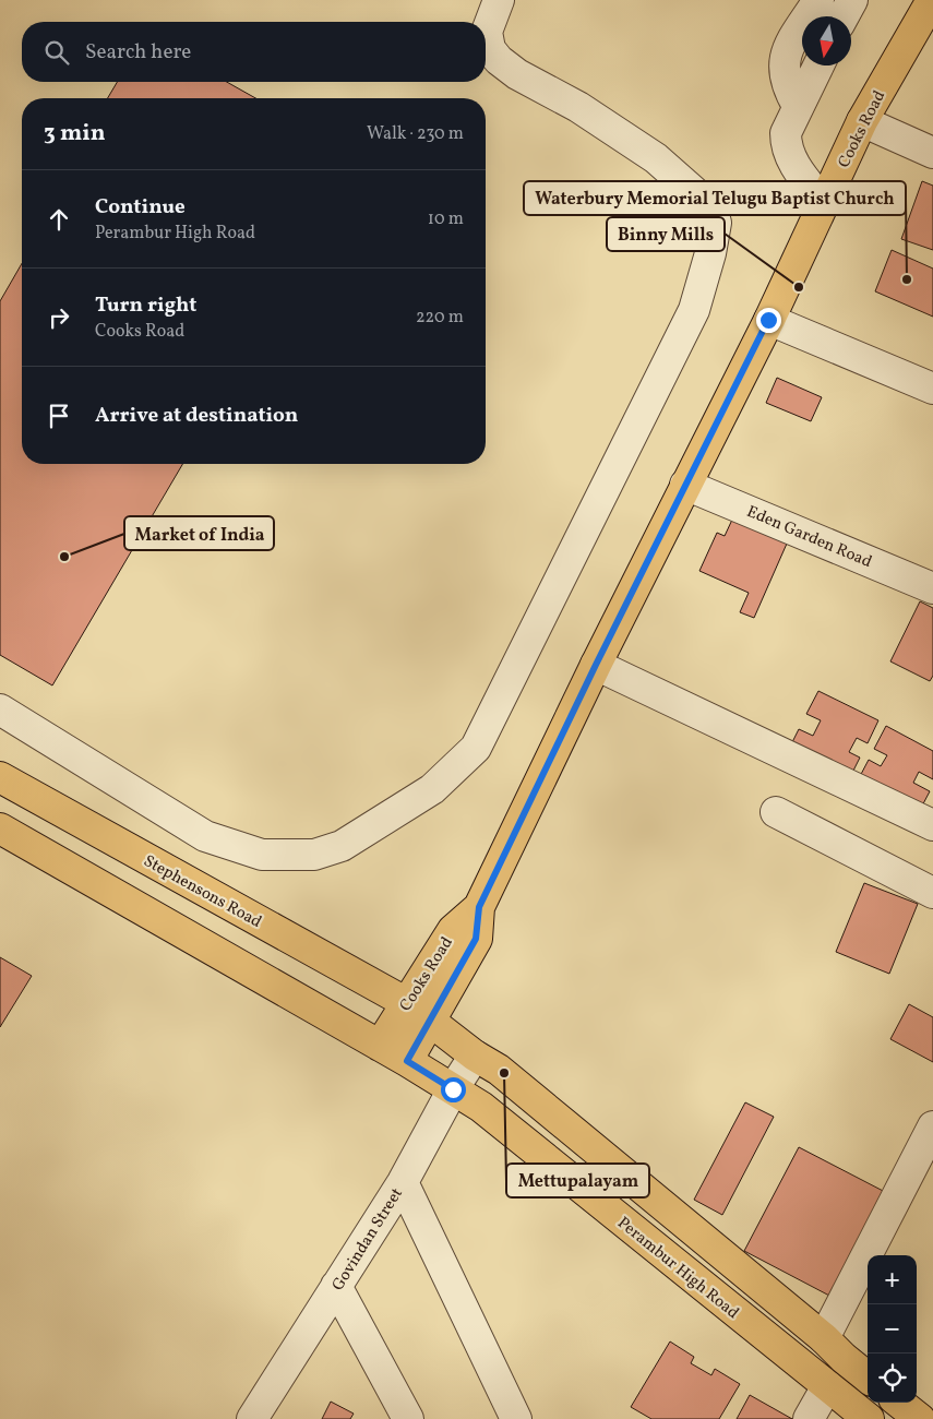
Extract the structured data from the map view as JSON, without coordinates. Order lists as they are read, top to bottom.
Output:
{
  "streets": {
    "main road": ["Cooks Road", "Stephensons Road", "Perambur High Road"],
    "street": ["Eden Garden Road", "Govindan Street"]
  },
  "crossings": [
    ["Cooks Road", "Eden Garden Road"],
    ["Cooks Road", "Stephensons Road"],
    ["Cooks Road", "Perambur High Road"],
    ["Govindan Street", "Perambur High Road"]
  ],
  "places": [
    "Waterbury Memorial Telugu Baptist Church",
    "Binny Mills",
    "Market of India",
    "Mettupalayam"
  ],
  "north": "bottom",
  "page": {
    "search": "Search here",
    "heading": ["3 min", "Walk · 230 m"],
    "list": [
      ["Continue", "Perambur High Road", "10 m"],
      ["Turn right", "Cooks Road", "220 m"],
      "Arrive at destination"
    ],
    "map_buttons": ["+", "−"]
  }
}
